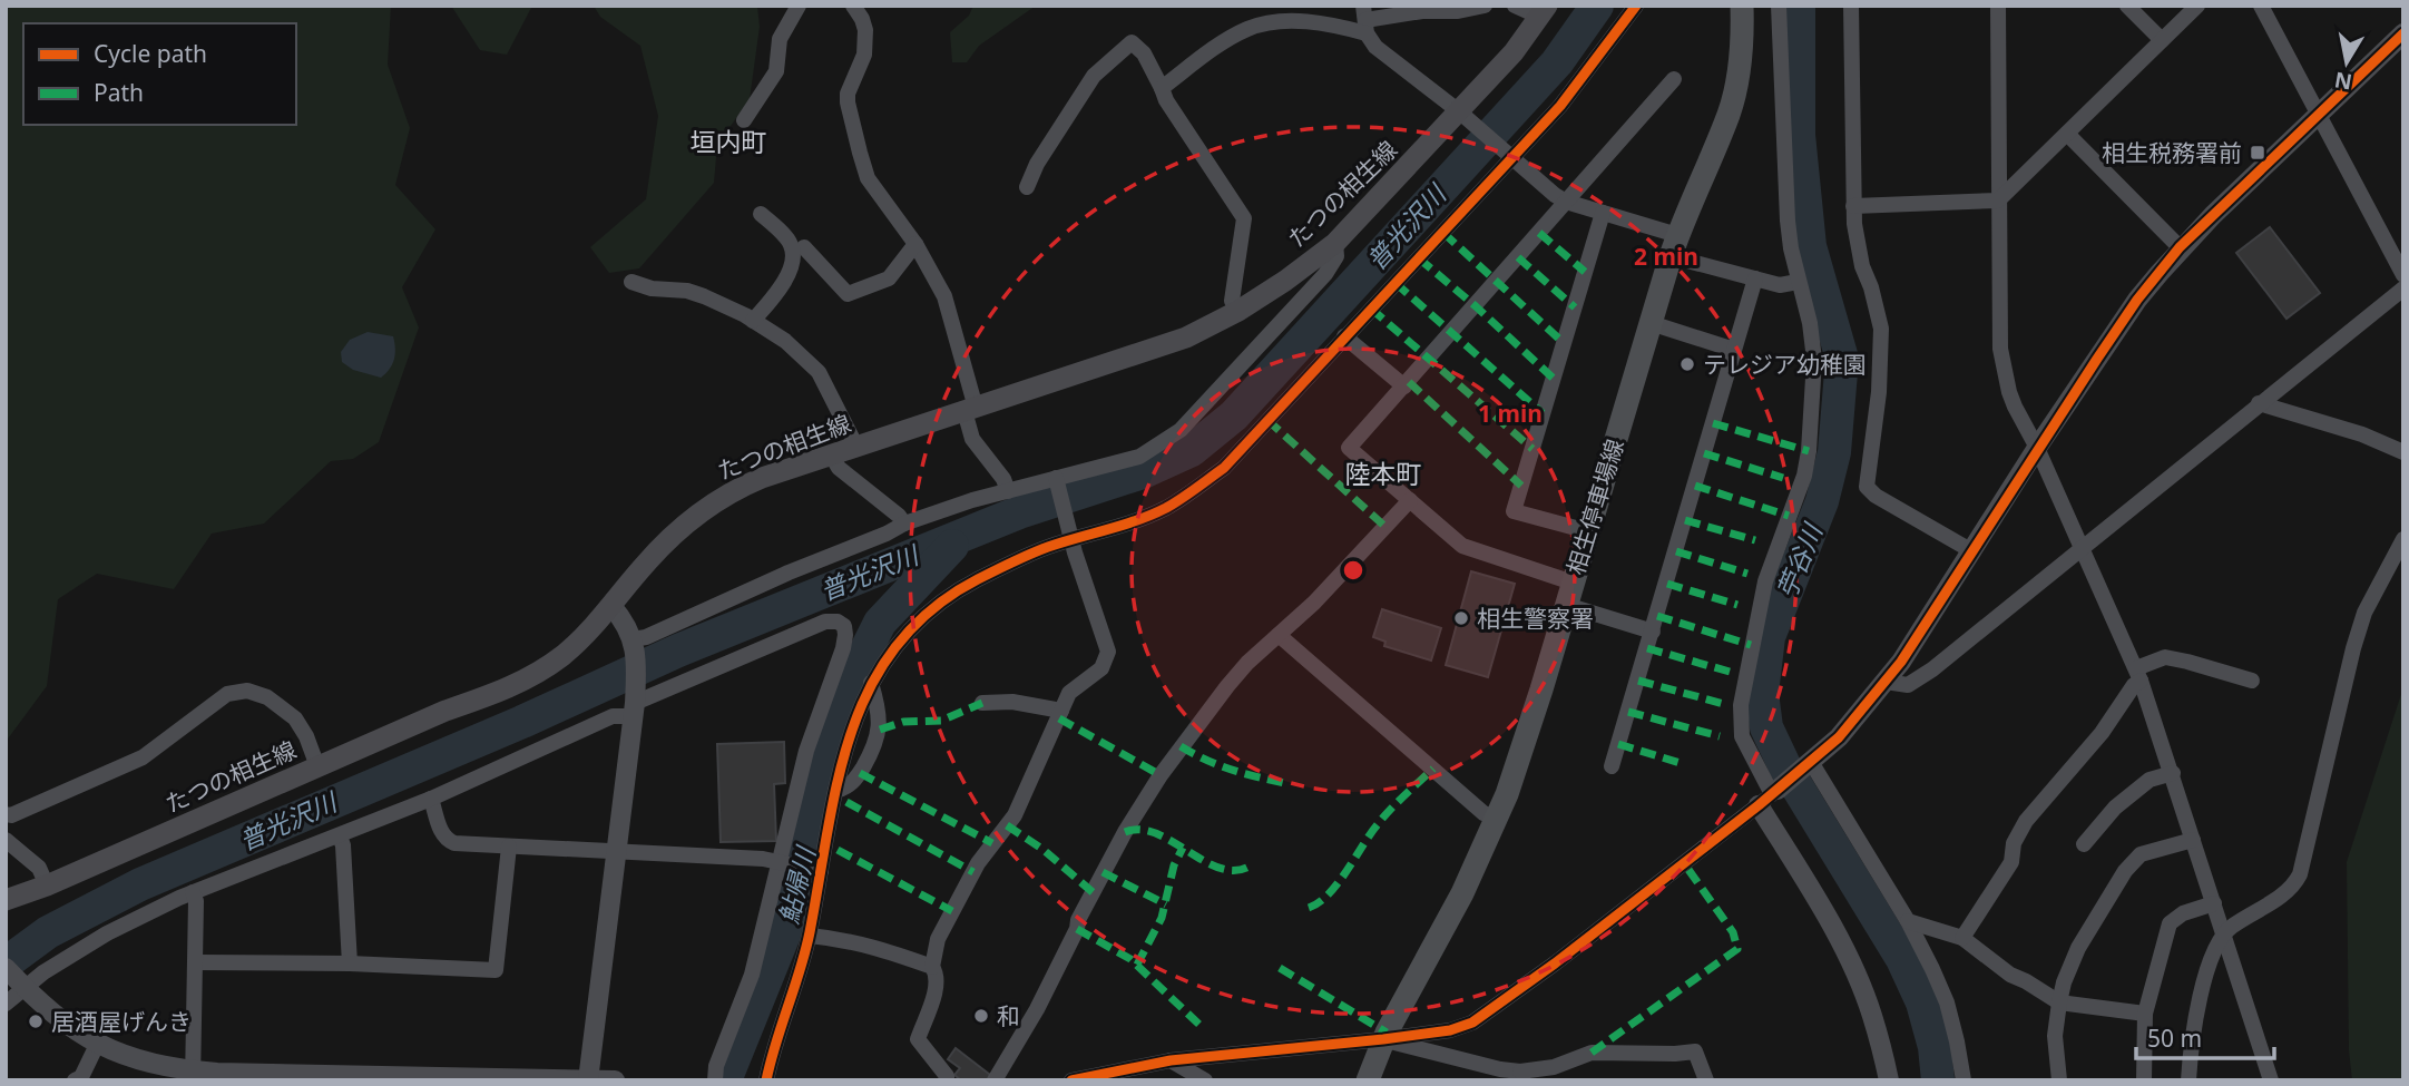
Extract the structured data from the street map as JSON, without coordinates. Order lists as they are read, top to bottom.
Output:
{
  "streets": {
    "main road": ["たつの相生線", "相生停車場線"]
  },
  "districts": ["垣内町", "陸本町"],
  "water": ["普光沢川", "苧谷川", "鮎帰川"],
  "places": {
    "transit": ["相生税務署前"],
    "other": [
      "テレジア幼稚園",
      "相生警察署",
      "和",
      "居酒屋げんき"
    ]
  },
  "legend": ["Cycle path", "Path"],
  "scale_bar": "50 m",
  "north": "bottom",
  "rings": ["2 min", "1 min"]
}
